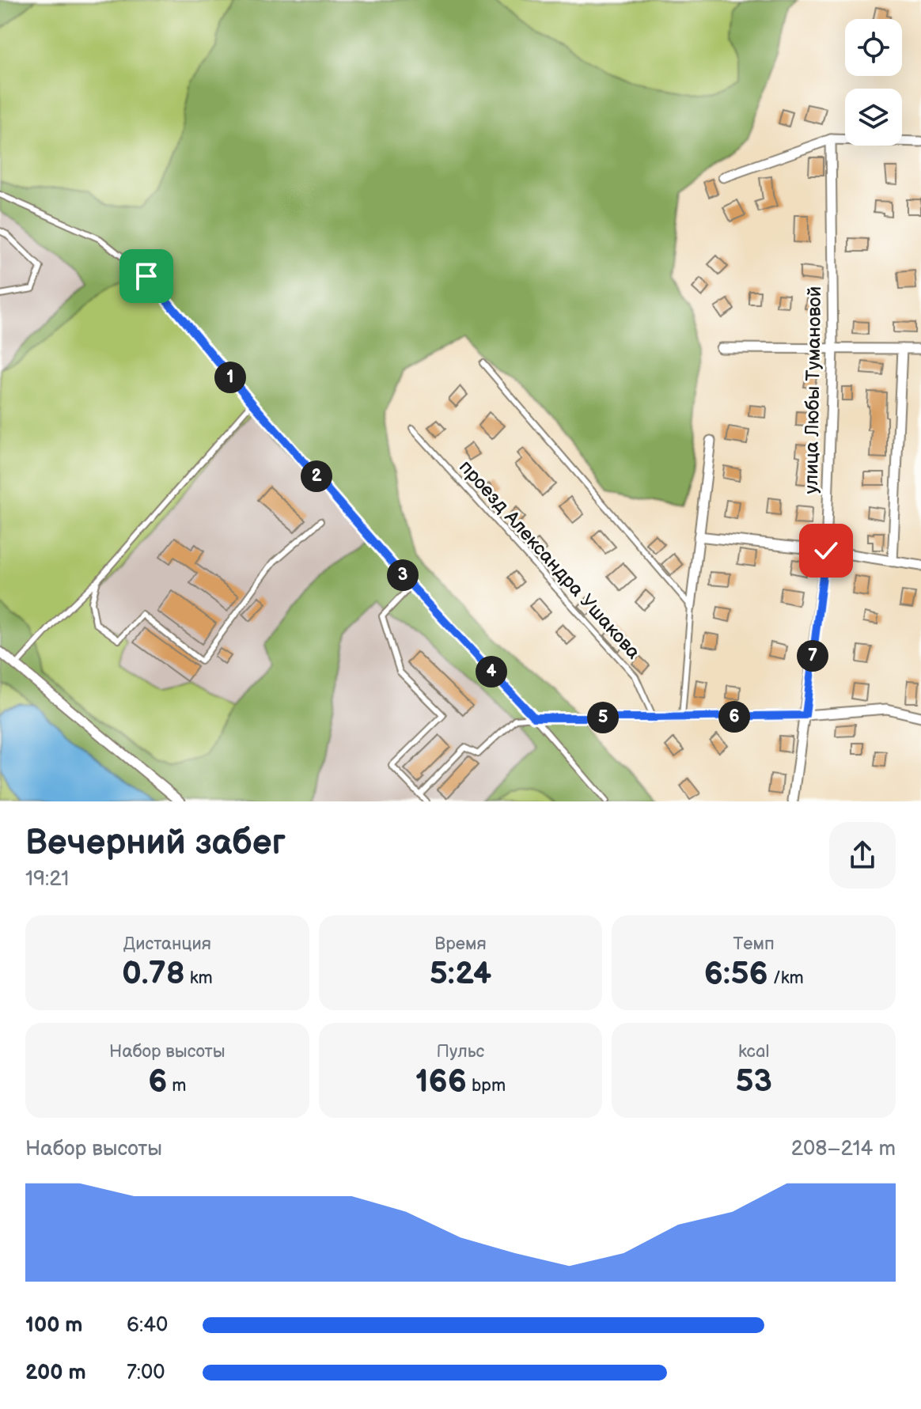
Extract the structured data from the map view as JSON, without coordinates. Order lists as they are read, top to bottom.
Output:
{
  "streets": {
    "street": ["улица Любы Тумановой"],
    "lane": ["проезд Александра Ушакова"]
  },
  "page": {
    "pins": [
      "1",
      "2",
      "3",
      "7",
      "4",
      "6",
      "5"
    ],
    "heading": ["Вечерний забег", "19:21"],
    "stats": [
      ["Дистанция", "0.78 km"],
      ["Время", "5:24"],
      ["Темп", "6:56 /km"],
      ["Набор высоты", "6 m"],
      ["Пульс", "166 bpm"],
      ["kcal", "53"]
    ],
    "chart": ["Набор высоты", "208–214 m"],
    "list": [
      {
        "name": "100 m",
        "note": "6:40"
      },
      {
        "name": "200 m",
        "note": "7:00"
      }
    ]
  }
}
